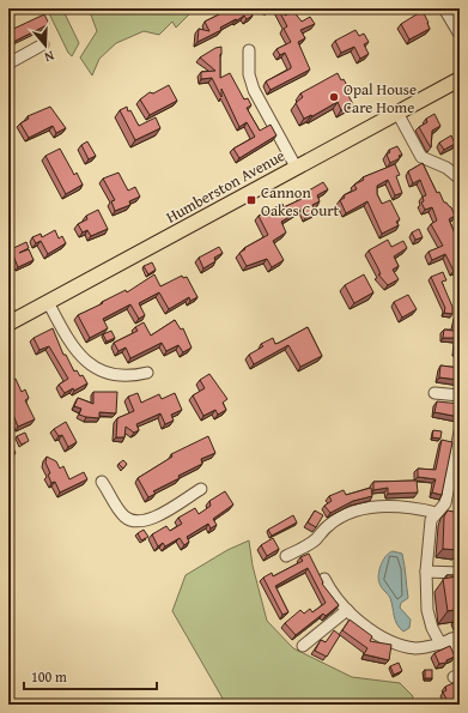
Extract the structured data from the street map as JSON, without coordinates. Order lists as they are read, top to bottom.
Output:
{
  "streets": {
    "main road": ["Humberston Avenue"]
  },
  "places": {
    "other": ["Opal House Care Home"],
    "transit": ["Cannon Oakes Court"]
  },
  "scale_bar": "100 m",
  "north": "bottom"
}
